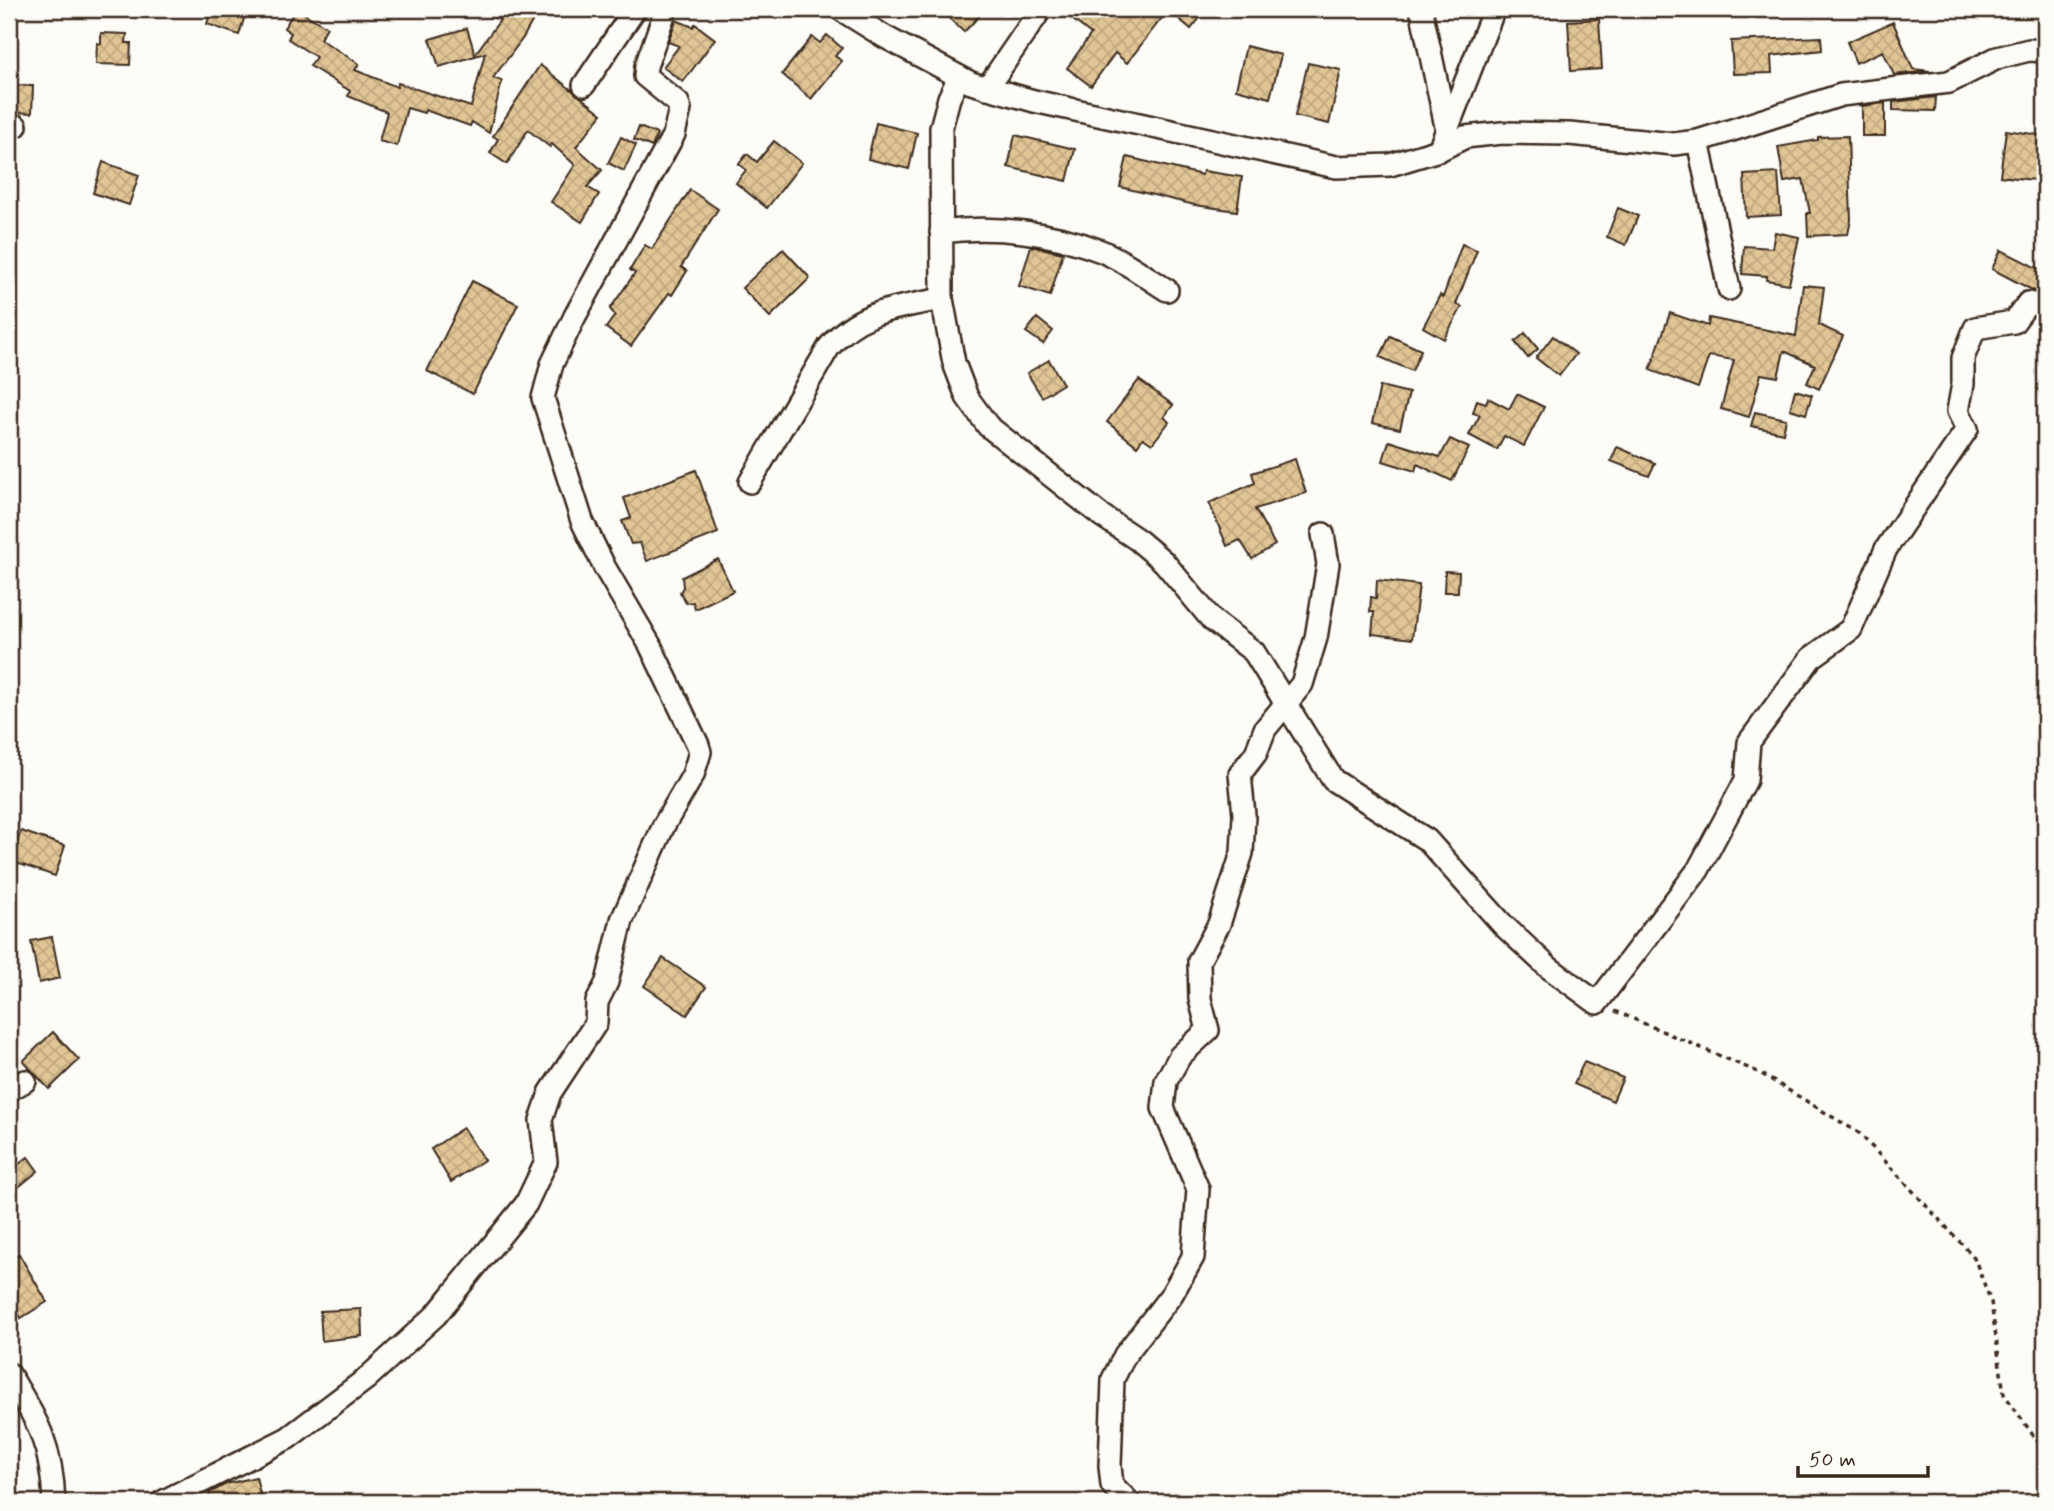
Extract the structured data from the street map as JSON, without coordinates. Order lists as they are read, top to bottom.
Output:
{
  "scale_bar": "50 m"
}
